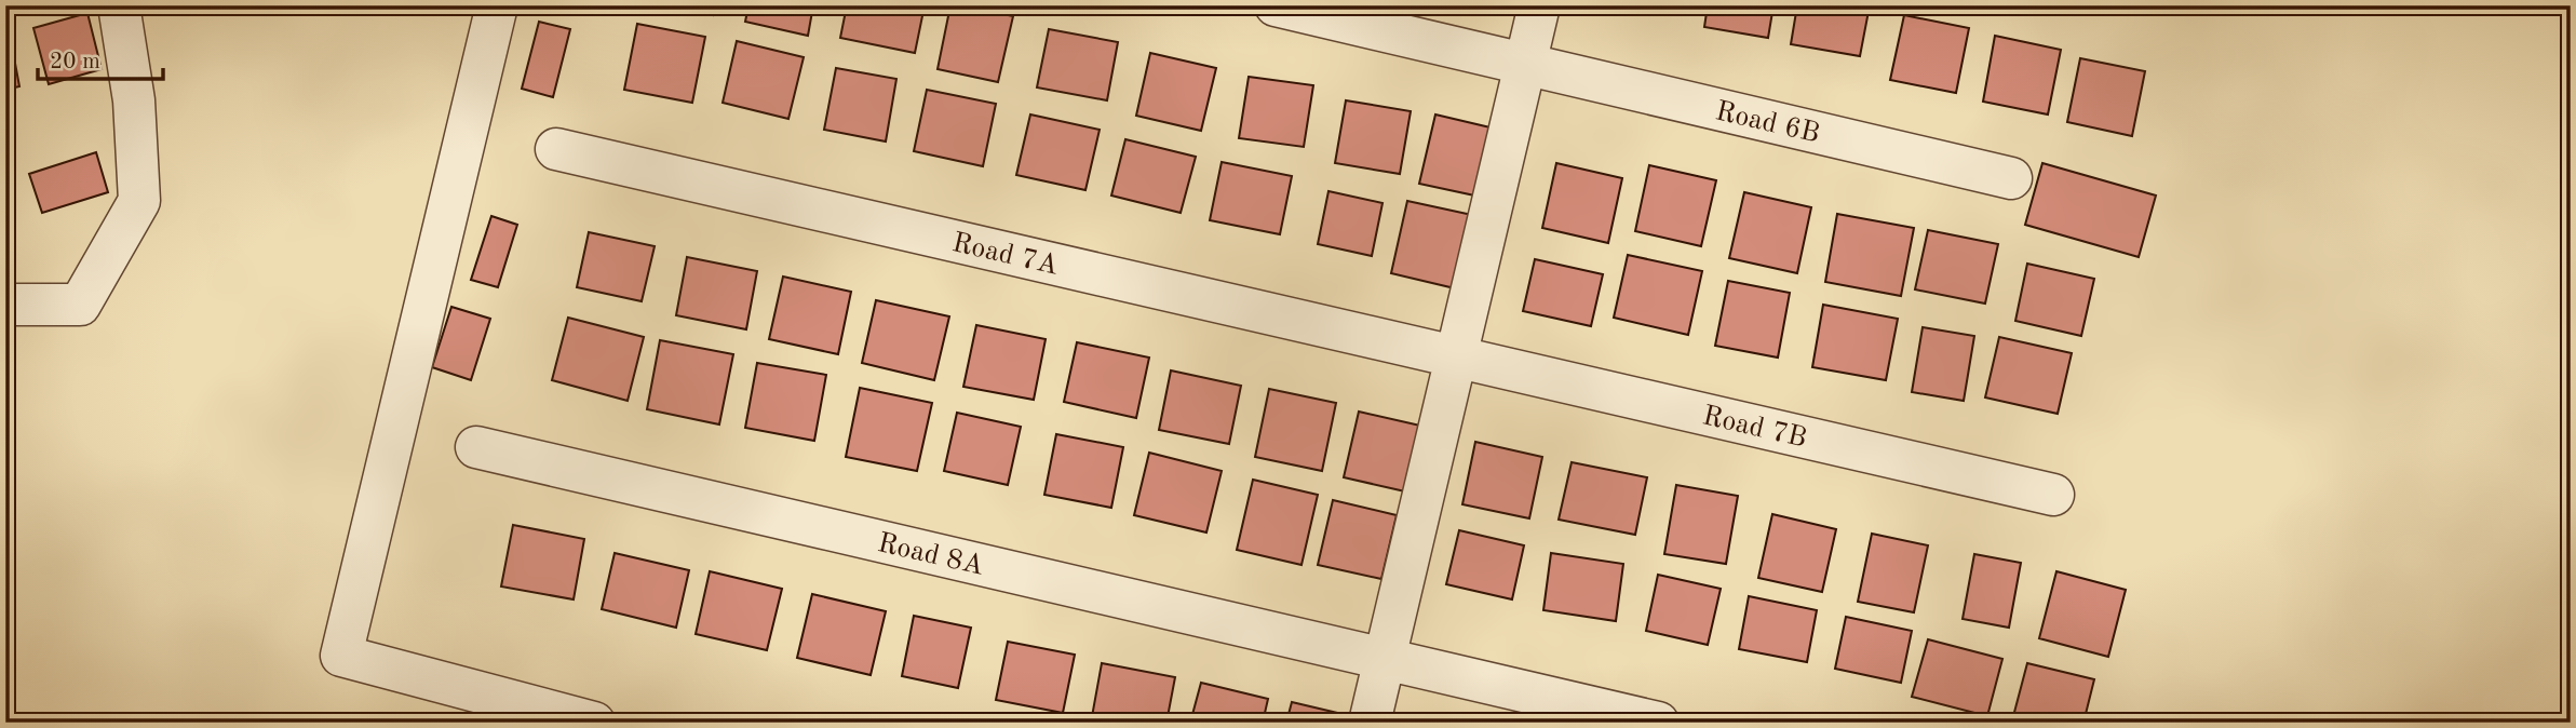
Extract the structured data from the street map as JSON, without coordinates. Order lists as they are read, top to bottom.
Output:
{
  "streets": {
    "street": [
      "Road 6B",
      "Road 7A",
      "Road 7B",
      "Road 8A"
    ]
  },
  "crossings": [
    ["Road 7A", "Road 7B"]
  ],
  "scale_bar": "20 m"
}
